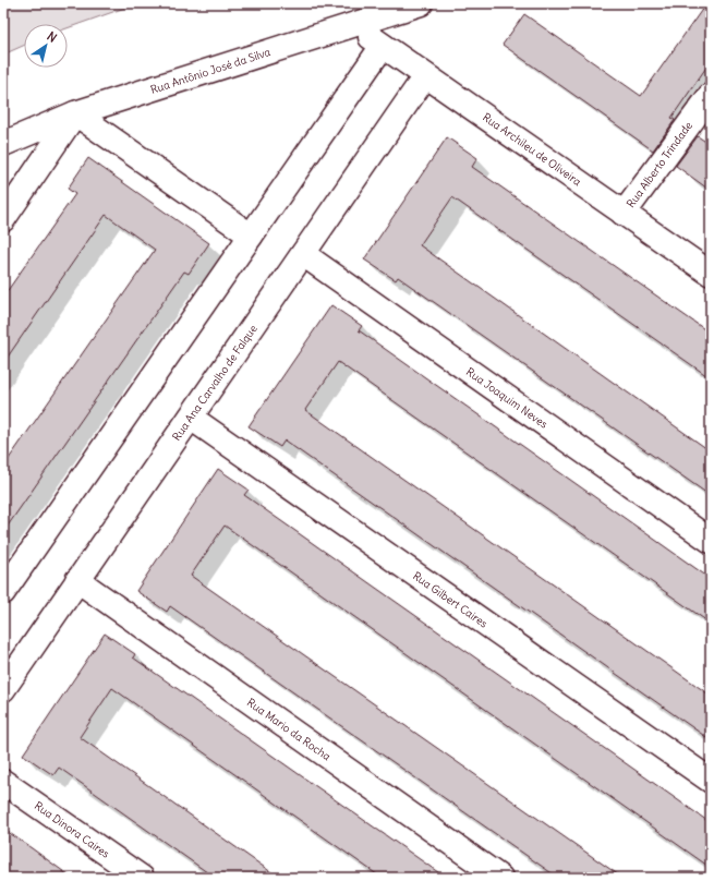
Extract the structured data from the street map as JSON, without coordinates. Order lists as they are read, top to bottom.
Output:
{
  "streets": {
    "street": [
      "Rua Antônio José da Silva",
      "Rua Archileu de Oliveira",
      "Rua Alberto Trindade",
      "Rua Ana Carvalho de Falque",
      "Rua Joaquim Neves",
      "Rua Gilbert Caires",
      "Rua Mario da Rocha",
      "Rua Dinora Caires"
    ]
  },
  "crossings": [
    ["Rua Antônio José da Silva", "Rua Archileu de Oliveira"],
    ["Rua Archileu de Oliveira", "Rua Alberto Trindade"],
    ["Rua Archileu de Oliveira", "Rua Ana Carvalho de Falque"],
    ["Rua Ana Carvalho de Falque", "Rua Joaquim Neves"],
    ["Rua Ana Carvalho de Falque", "Rua Gilbert Caires"],
    ["Rua Ana Carvalho de Falque", "Rua Mario da Rocha"]
  ],
  "north": "top right"
}
